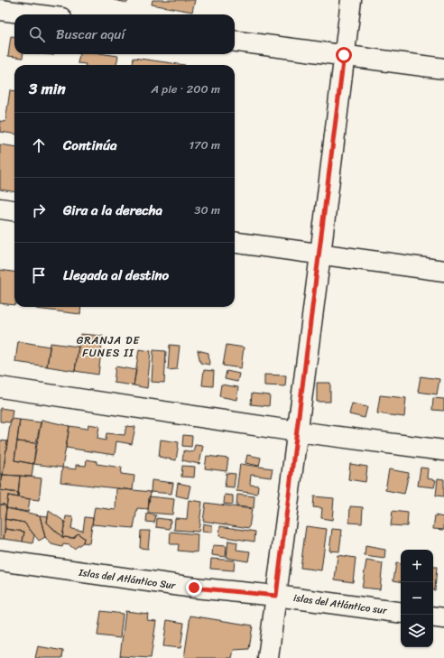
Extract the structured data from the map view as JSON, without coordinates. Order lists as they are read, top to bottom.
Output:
{
  "streets": {
    "street": ["Islas del Atlántico Sur", "islas del Atlántico sur"]
  },
  "crossings": [
    ["Islas del Atlántico Sur", "islas del Atlántico sur"]
  ],
  "districts": ["GRANJA DE FUNES II"],
  "page": {
    "search": "Buscar aquí",
    "heading": ["3 min", "A pie · 200 m"],
    "list": [
      ["Continúa", "170 m"],
      ["Gira a la derecha", "30 m"],
      "Llegada al destino"
    ],
    "map_buttons": ["+", "−"]
  }
}
